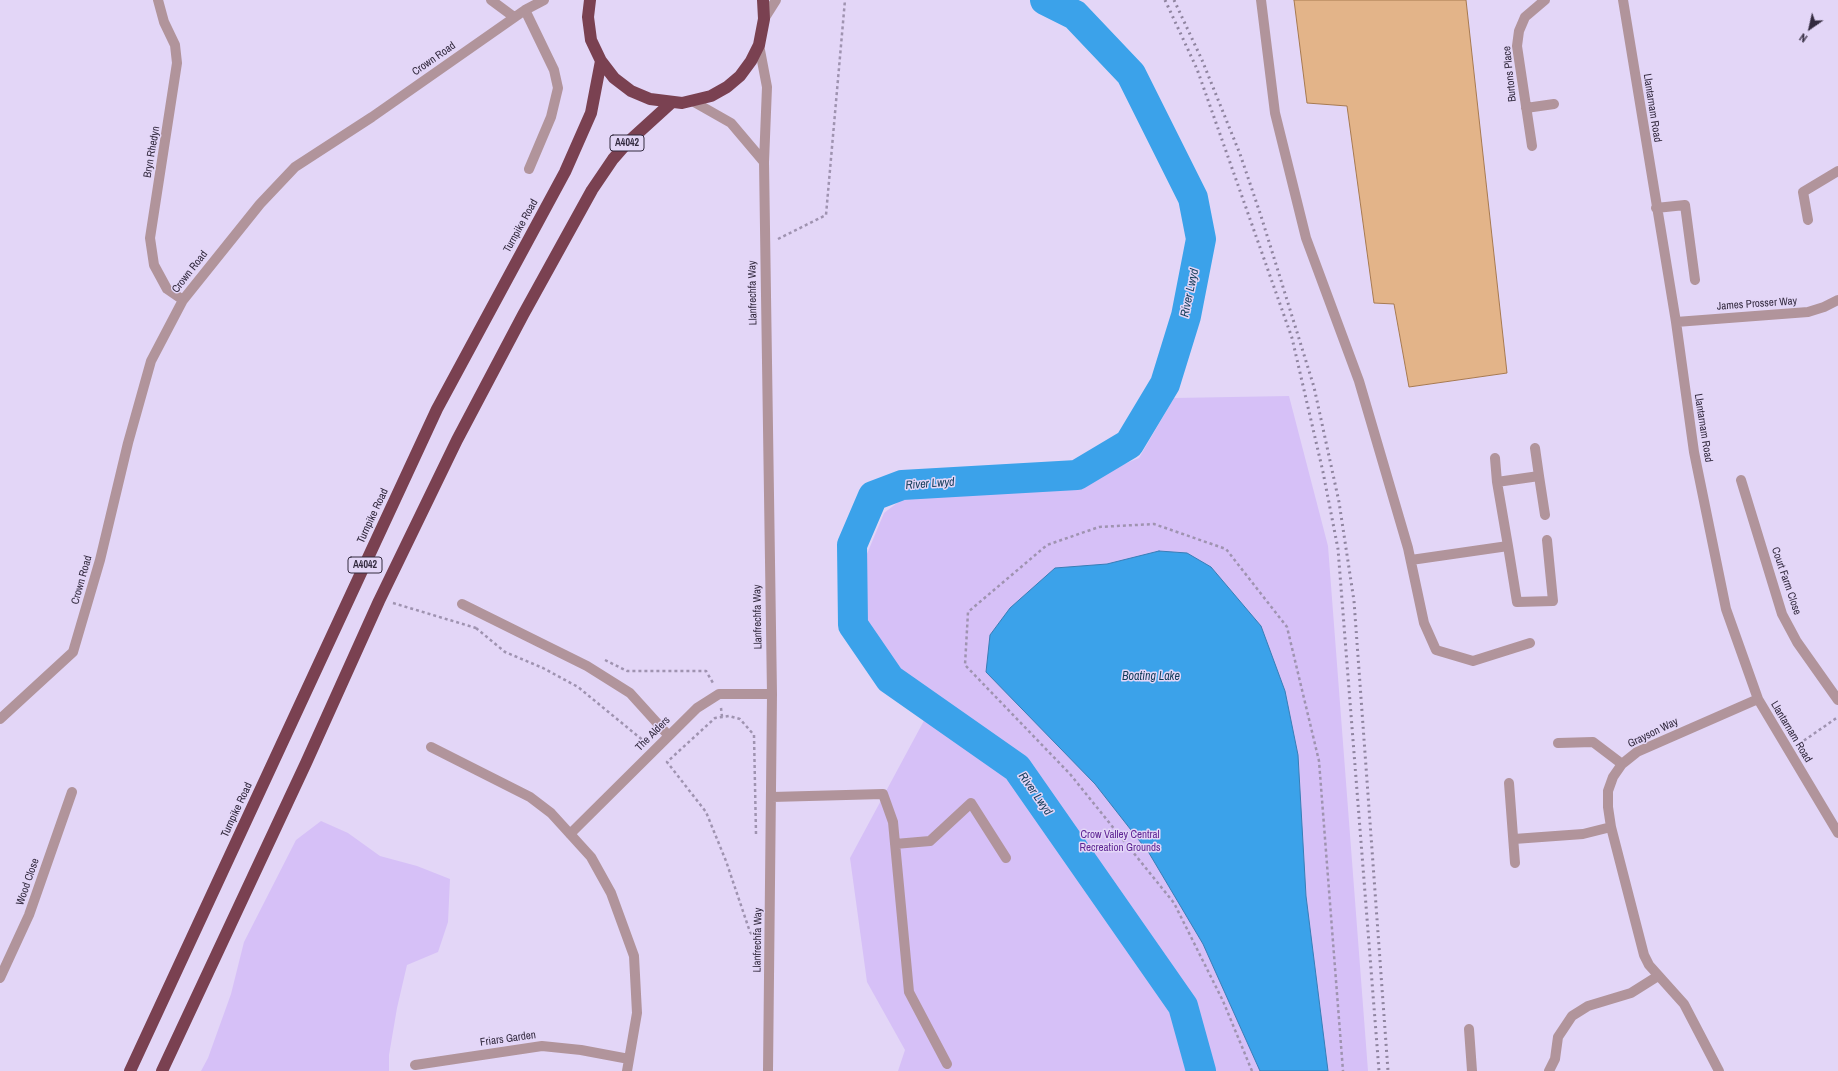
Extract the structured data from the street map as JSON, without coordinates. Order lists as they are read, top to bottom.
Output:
{
  "streets": {
    "highway": ["A4042", "Turnpike Road"],
    "street": [
      "Crown Road",
      "Burtons Place",
      "Llantarnam Road",
      "Bryn Rhedyn",
      "Llanfrechfa Way",
      "James Prosser Way",
      "Court Farm Close",
      "Grayson Way",
      "The Alders",
      "Wood Close",
      "Friars Garden"
    ]
  },
  "crossings": [
    ["Crown Road", "Bryn Rhedyn"],
    ["Llantarnam Road", "James Prosser Way"],
    ["Llantarnam Road", "Grayson Way"]
  ],
  "water": ["River Lwyd", "Boating Lake"],
  "parks": ["Crow Valley Central Recreation Grounds"],
  "north": "bottom left"
}
